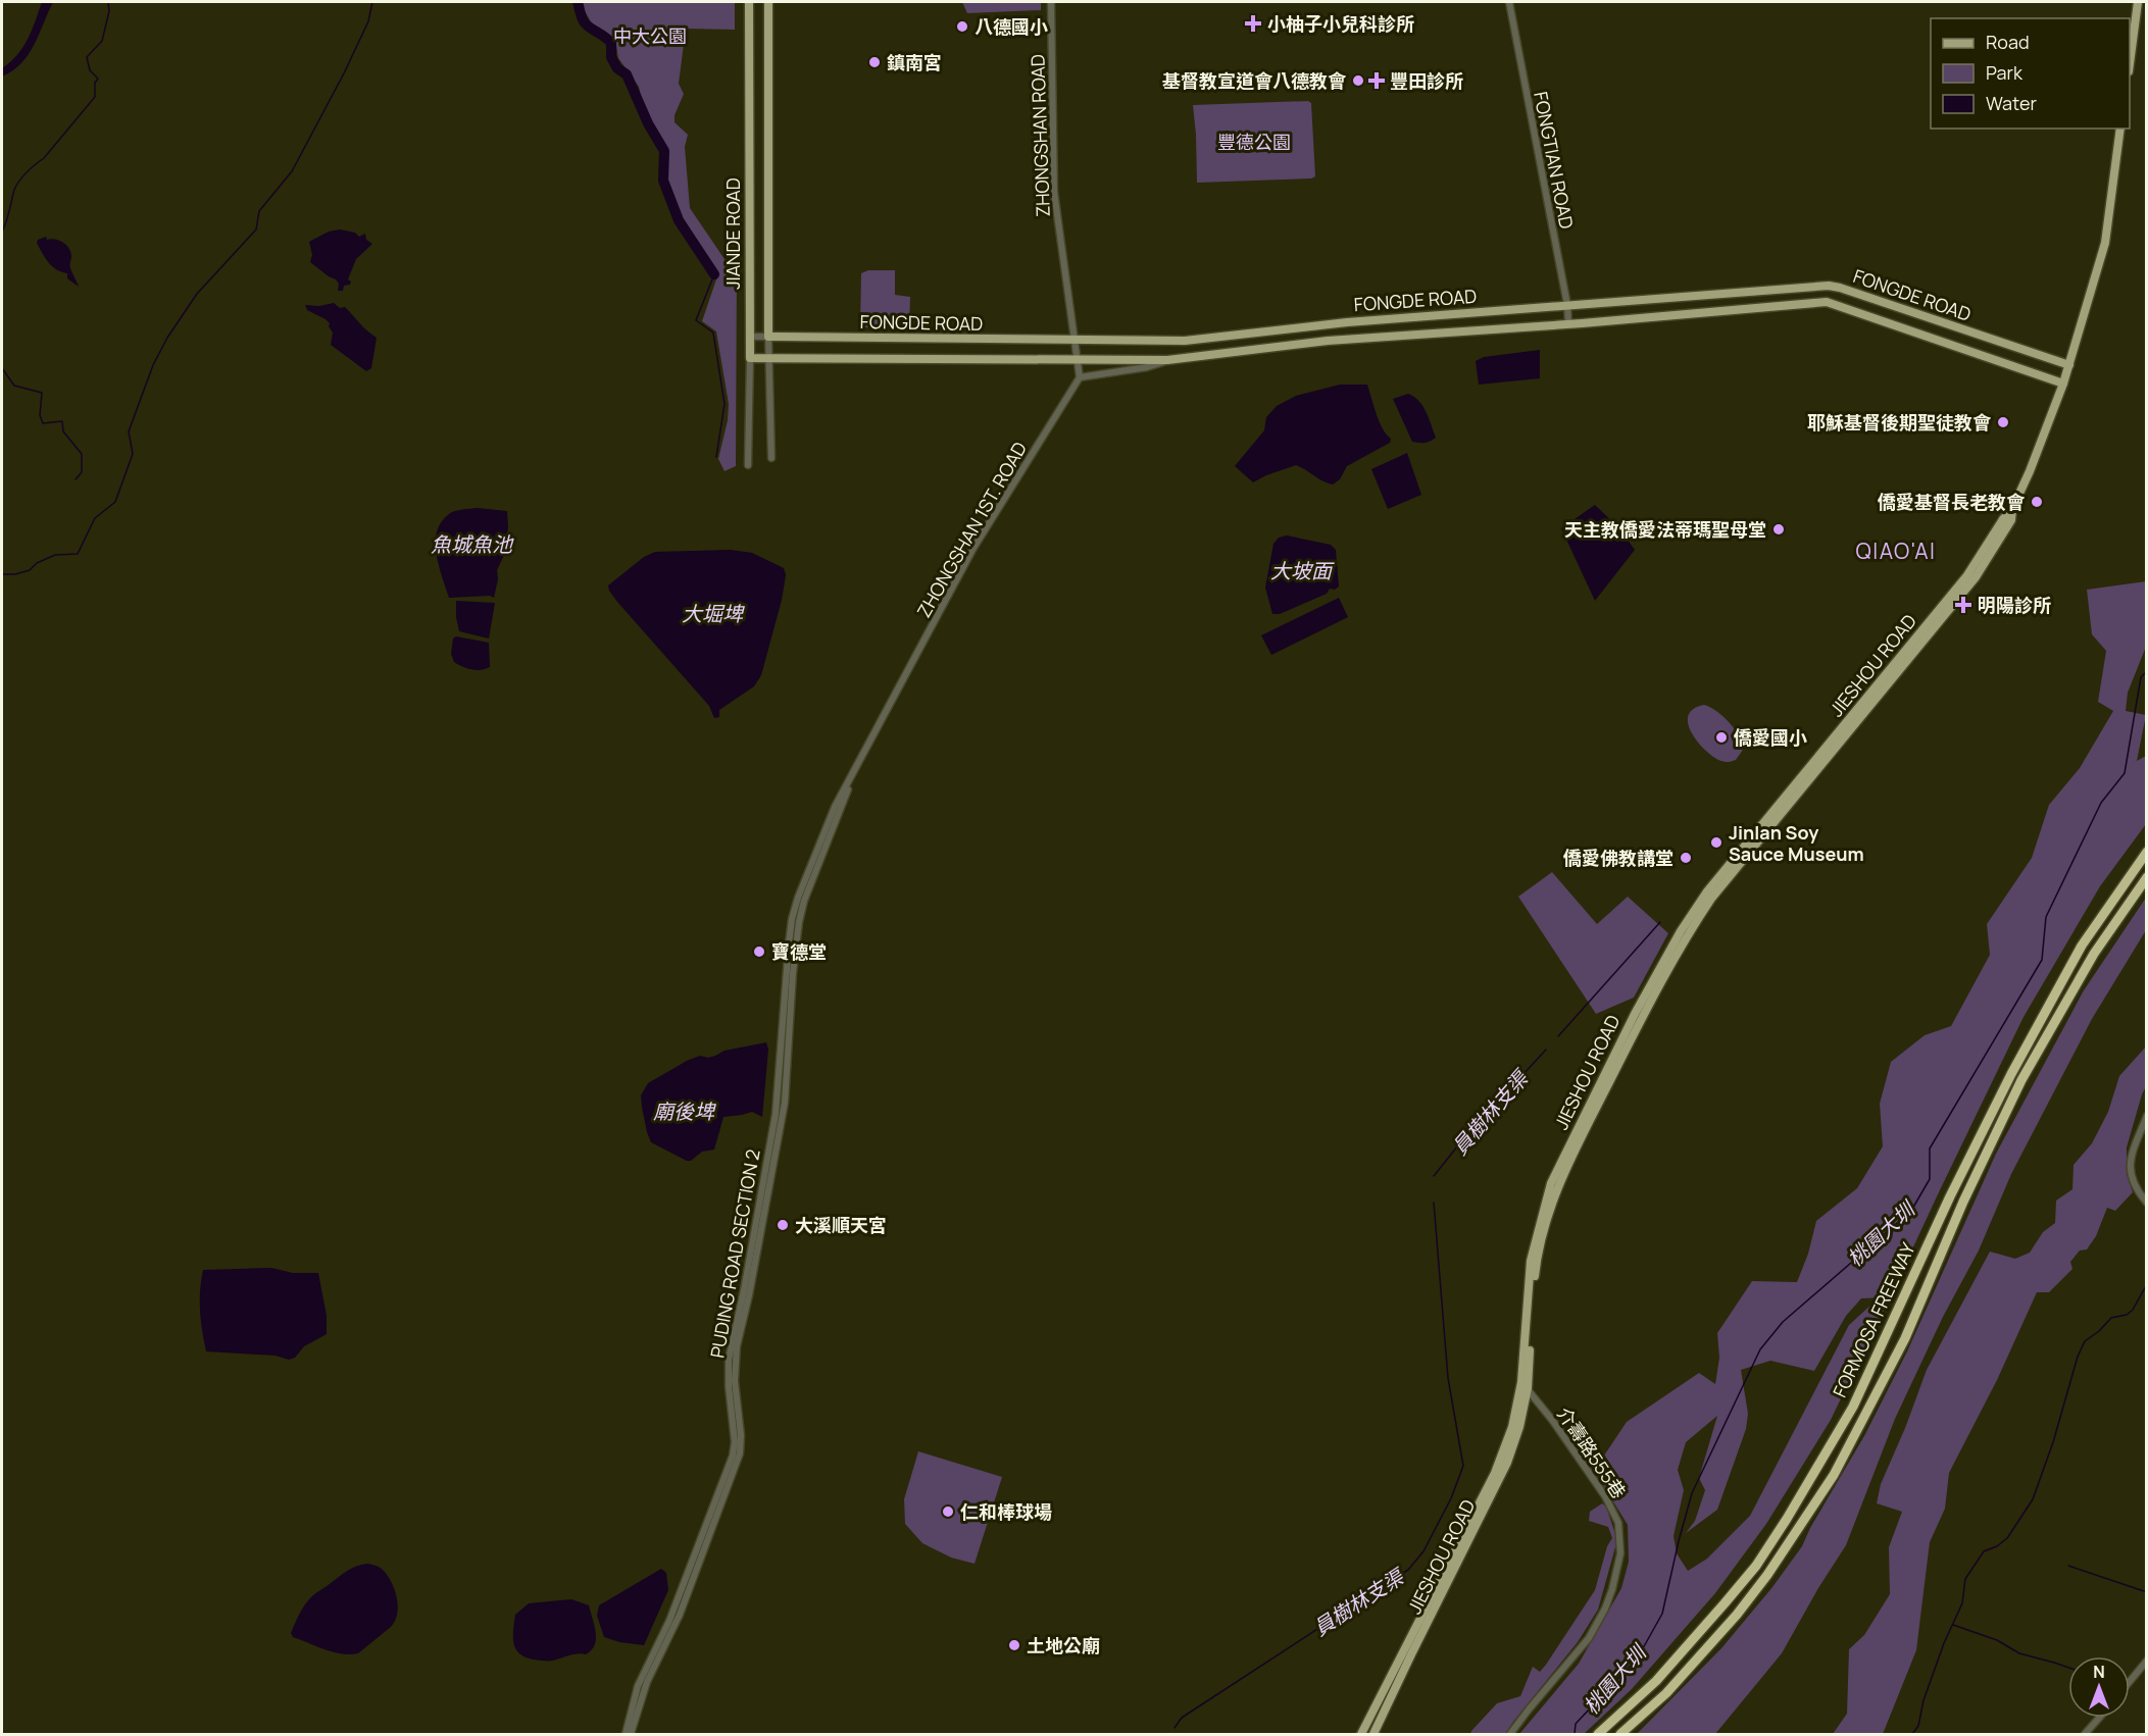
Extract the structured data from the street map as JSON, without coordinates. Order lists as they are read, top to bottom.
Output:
{
  "streets": {
    "highway": ["FORMOSA FREEWAY"],
    "main road": ["JIANDE ROAD", "FONGDE ROAD", "JIESHOU ROAD"],
    "street": [
      "ZHONGSHAN ROAD",
      "FONGTIAN ROAD",
      "ZHONGSHAN 1ST. ROAD",
      "PUDING ROAD SECTION 2",
      "介壽路555巷"
    ]
  },
  "crossings": [
    ["ZHONGSHAN ROAD", "FONGDE ROAD"],
    ["FONGTIAN ROAD", "FONGDE ROAD"],
    ["JIANDE ROAD", "FONGDE ROAD"],
    ["FONGDE ROAD", "JIESHOU ROAD"],
    ["ZHONGSHAN 1ST. ROAD", "PUDING ROAD SECTION 2"],
    ["JIESHOU ROAD", "介壽路555巷"]
  ],
  "districts": ["QIAO'AI"],
  "water": [
    "魚城魚池",
    "大坡面",
    "大堀埤",
    "廟後埤",
    "員樹林支渠",
    "桃園大圳"
  ],
  "parks": ["中大公園", "豐德公園"],
  "places": {
    "health": ["小柚子小兒科診所", "豐田診所", "明陽診所"],
    "other": [
      "八德國小",
      "鎮南宮",
      "基督教宣道會八德教會",
      "耶穌基督後期聖徒教會",
      "僑愛基督長老教會",
      "天主教僑愛法蒂瑪聖母堂",
      "僑愛國小",
      "Jinlan Soy Sauce Museum",
      "僑愛佛教講堂",
      "寶德堂",
      "大溪順天宮",
      "仁和棒球場",
      "土地公廟"
    ]
  },
  "legend": ["Road", "Park", "Water"],
  "north": "top"
}
